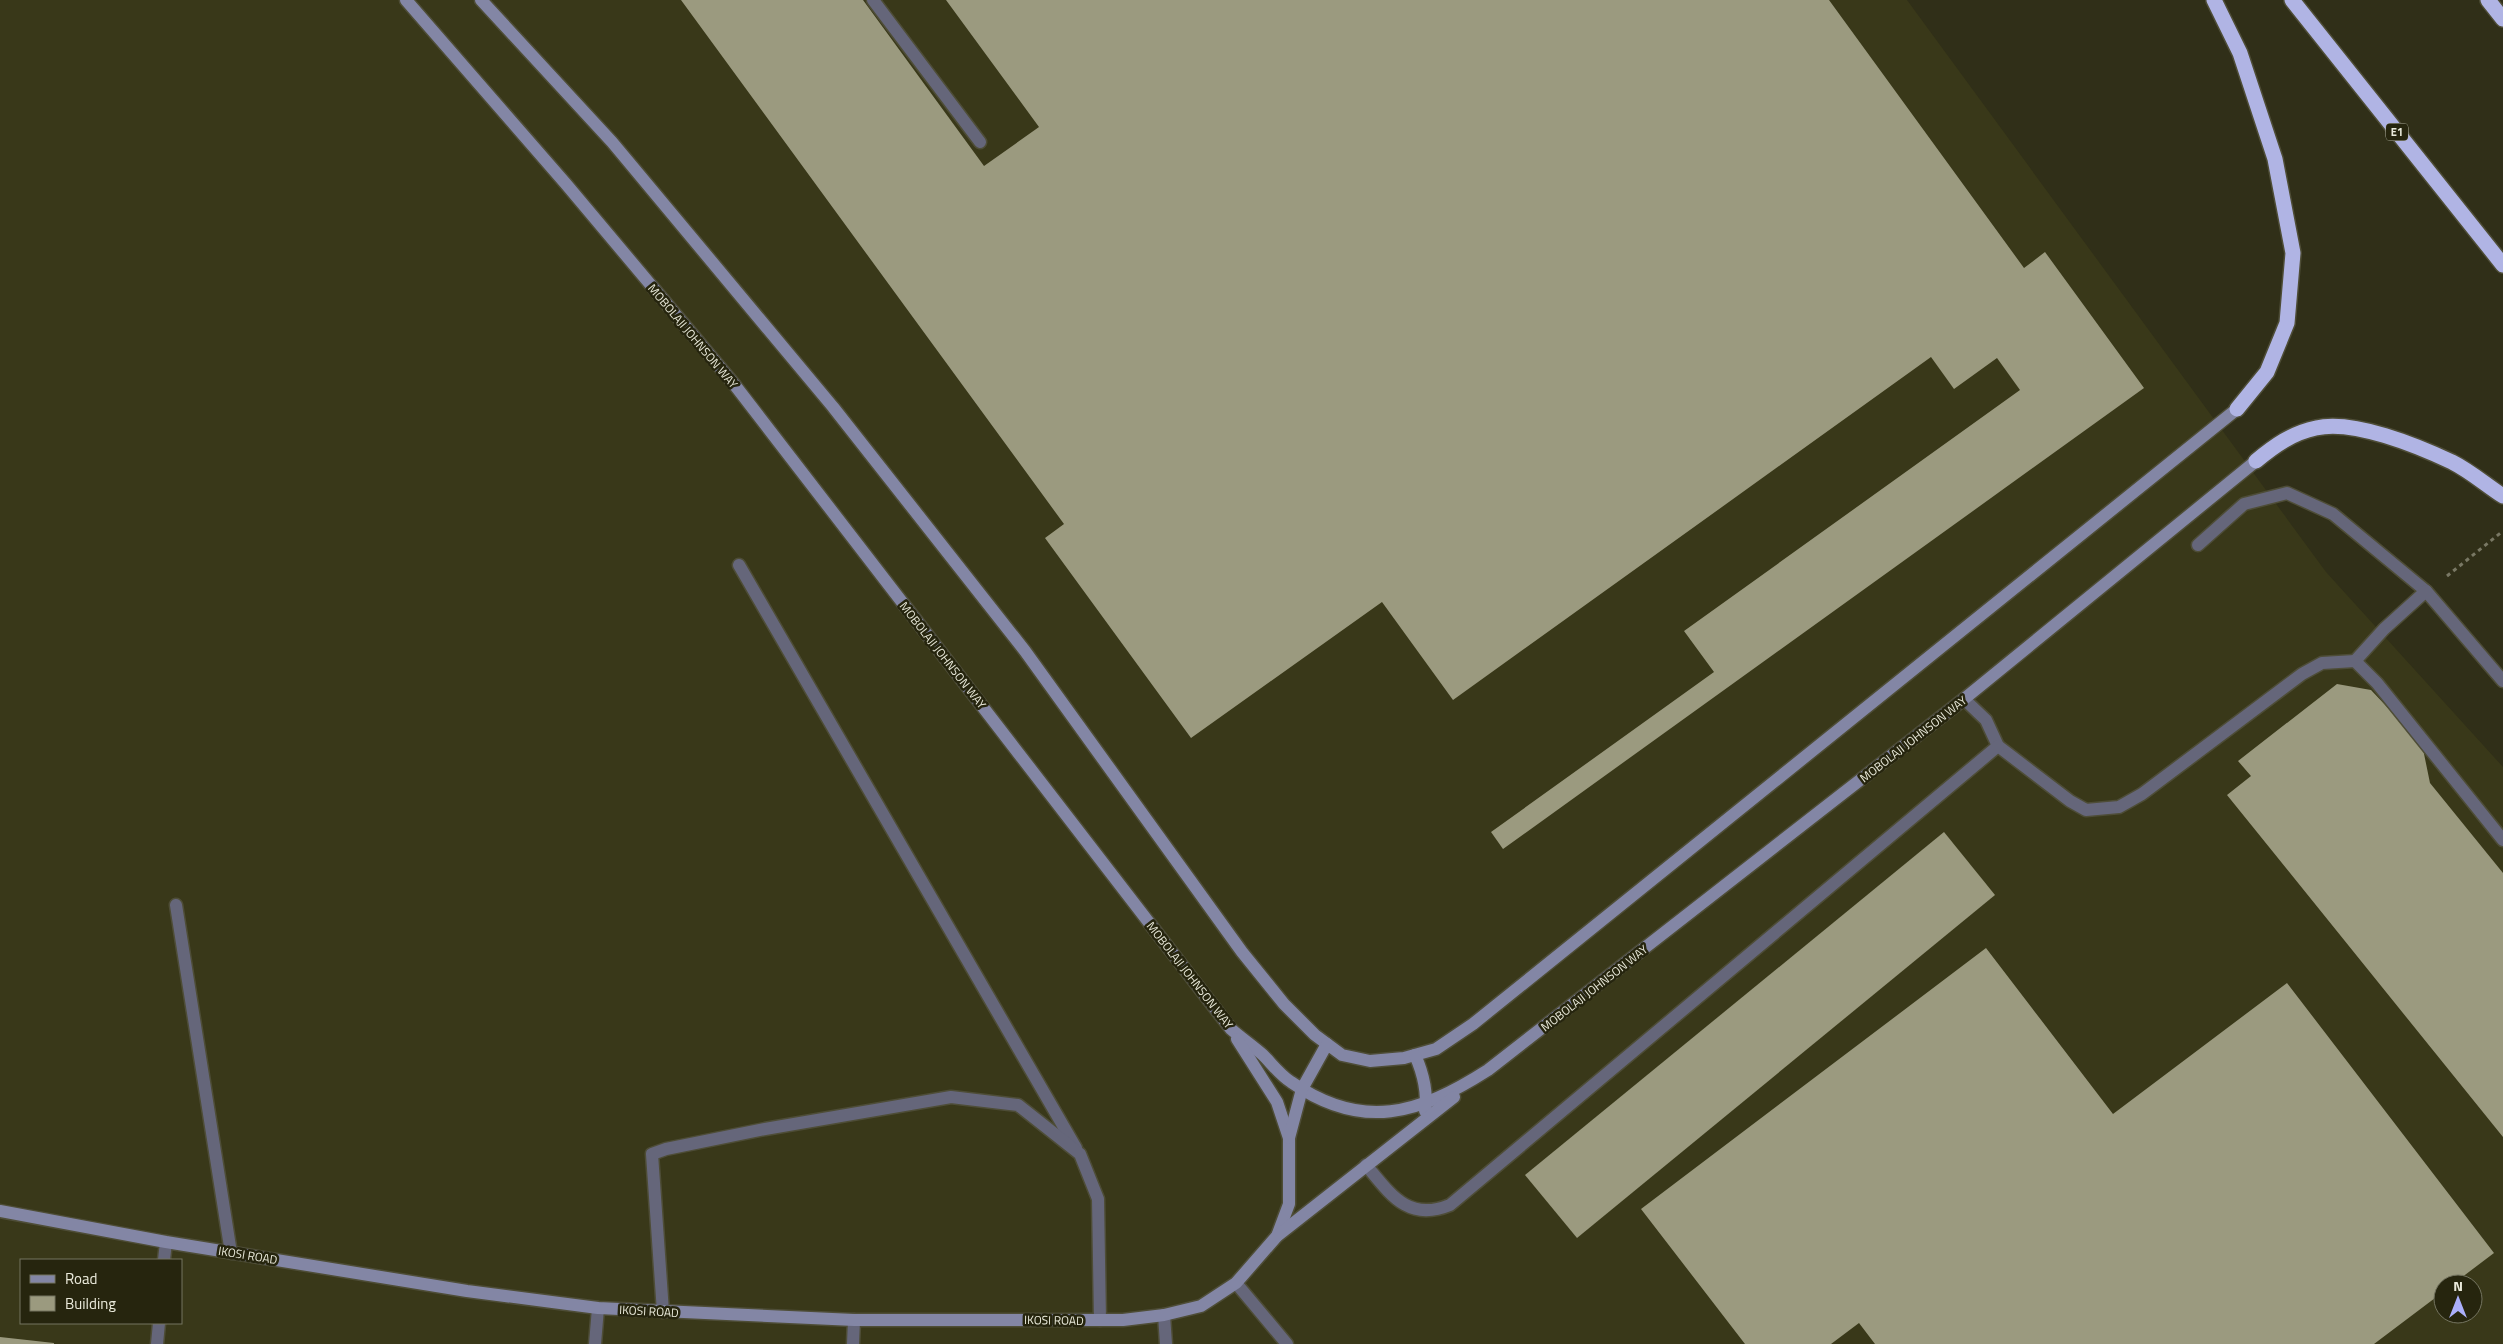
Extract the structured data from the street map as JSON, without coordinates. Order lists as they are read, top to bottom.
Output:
{
  "streets": {
    "highway": ["E1"],
    "street": ["MOBOLAJI JOHNSON WAY", "IKOSI ROAD"]
  },
  "legend": ["Road", "Building"],
  "north": "top"
}
